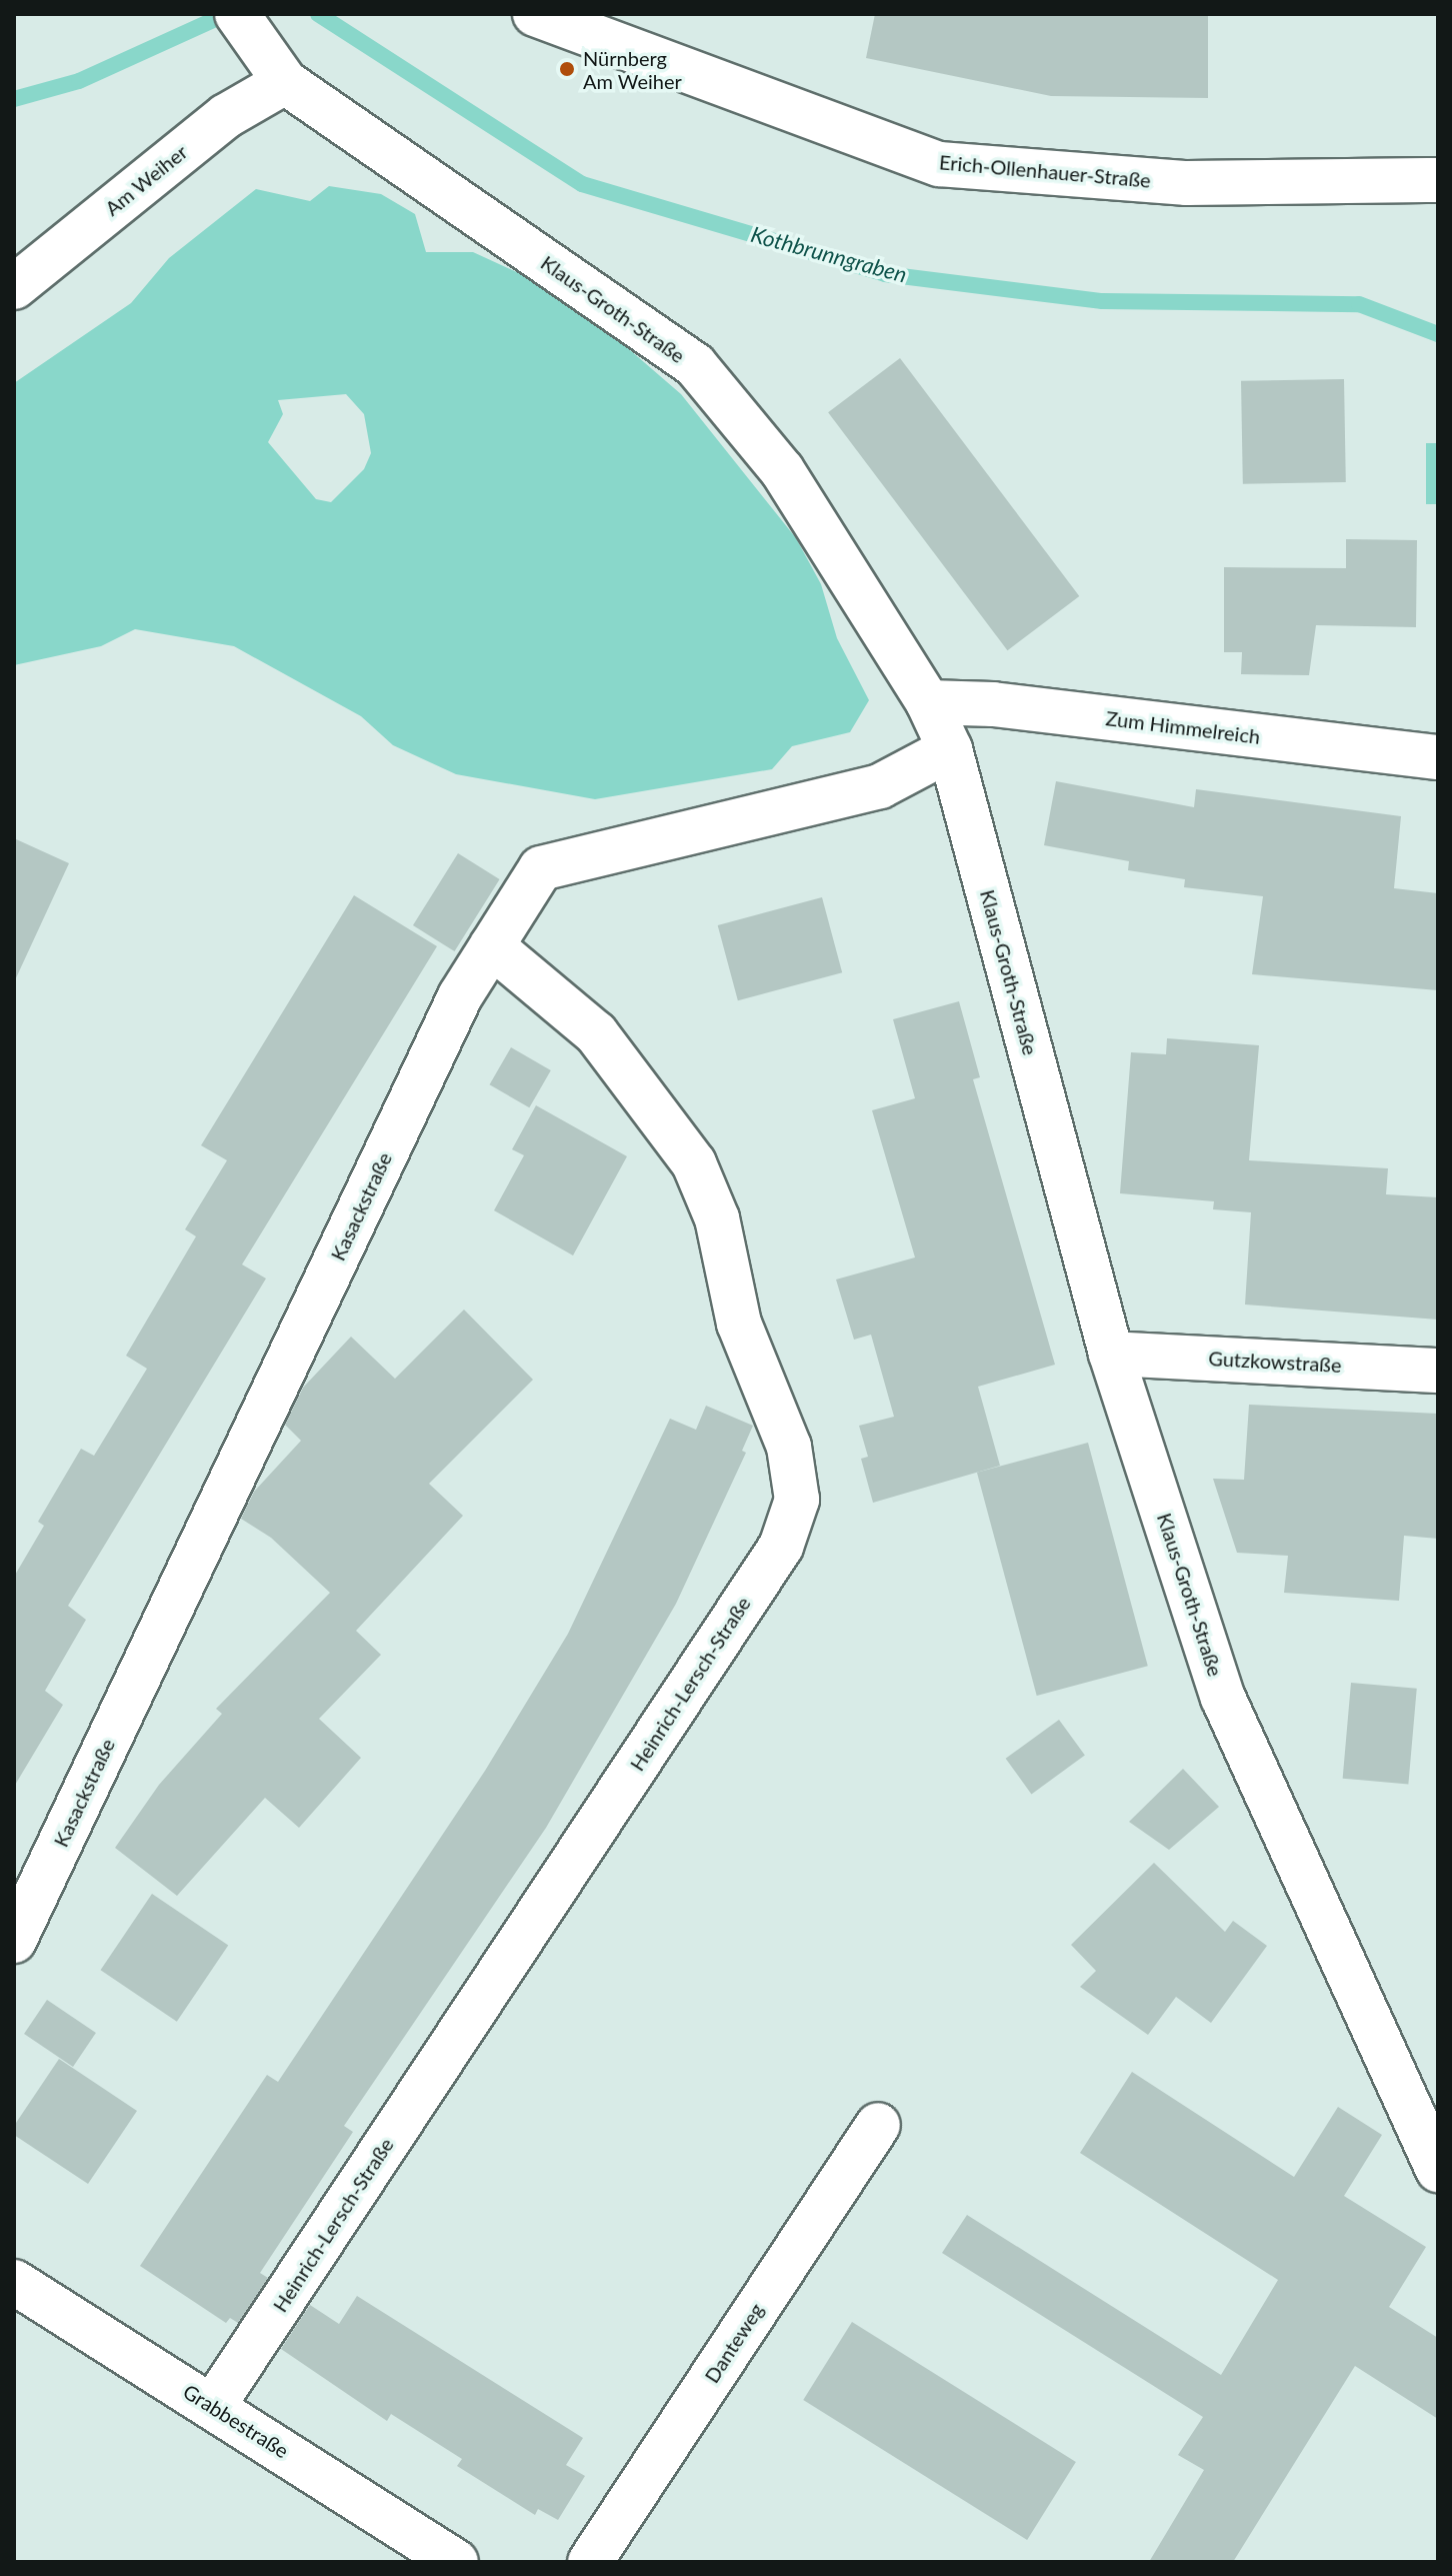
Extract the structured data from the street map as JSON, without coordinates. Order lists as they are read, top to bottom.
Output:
{
  "streets": {
    "street": [
      "Erich-Ollenhauer-Straße",
      "Am Weiher",
      "Klaus-Groth-Straße",
      "Zum Himmelreich",
      "Kasackstraße",
      "Gutzkowstraße",
      "Heinrich-Lersch-Straße",
      "Danteweg",
      "Grabbestraße"
    ]
  },
  "crossings": [
    ["Am Weiher", "Klaus-Groth-Straße"],
    ["Klaus-Groth-Straße", "Zum Himmelreich"],
    ["Klaus-Groth-Straße", "Kasackstraße"],
    ["Klaus-Groth-Straße", "Gutzkowstraße"],
    ["Kasackstraße", "Heinrich-Lersch-Straße"],
    ["Heinrich-Lersch-Straße", "Grabbestraße"]
  ],
  "water": ["Kothbrunngraben"],
  "places": ["Nürnberg Am Weiher"]
}
